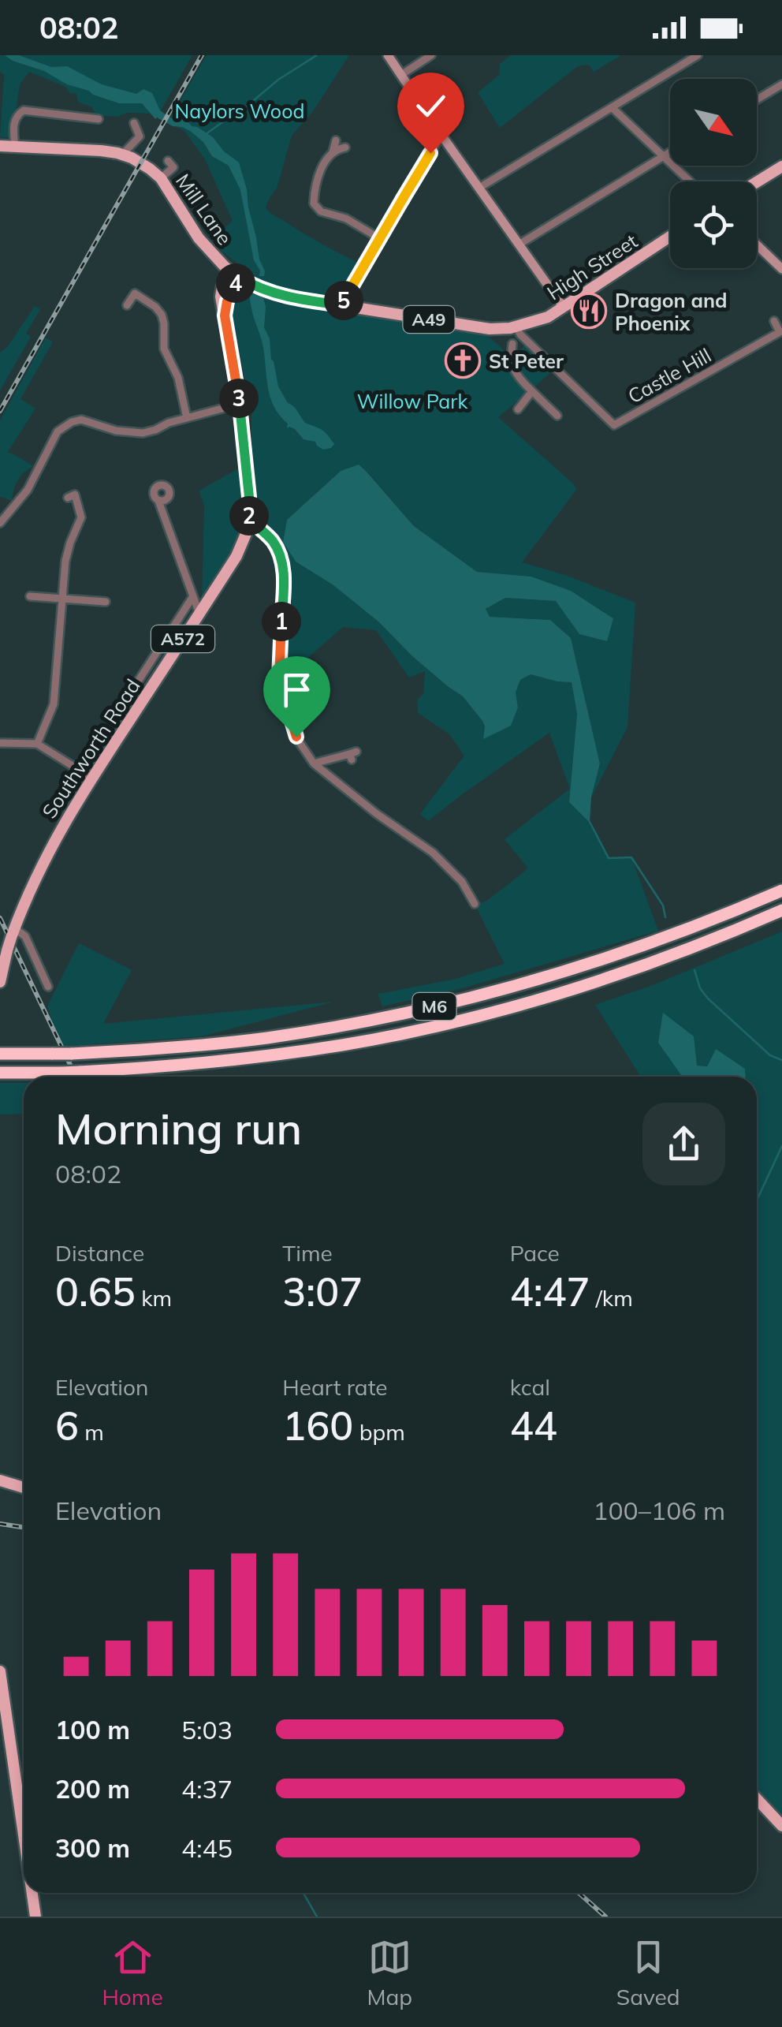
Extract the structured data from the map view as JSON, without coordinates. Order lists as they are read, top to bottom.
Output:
{
  "streets": {
    "highway": ["M6"],
    "main road": [
      "Mill Lane",
      "High Street",
      "A49",
      "A572",
      "Southworth Road"
    ],
    "street": ["Castle Hill"]
  },
  "crossings": [
    ["Mill Lane", "A49"],
    ["Mill Lane", "Southworth Road"],
    ["High Street", "A49"],
    ["High Street", "Castle Hill"],
    ["A49", "Castle Hill"],
    ["A49", "Southworth Road"]
  ],
  "parks": ["Naylors Wood", "Willow Park"],
  "places": {
    "restaurant": ["Dragon and Phoenix"],
    "church": ["St Peter"]
  },
  "north": "bottom right",
  "page": {
    "status": "08:02",
    "pins": [
      "4",
      "5",
      "3",
      "2",
      "1"
    ],
    "heading": ["Morning run", "08:02"],
    "stats": [
      ["Distance", "0.65 km"],
      ["Time", "3:07"],
      ["Pace", "4:47 /km"],
      ["Elevation", "6 m"],
      ["Heart rate", "160 bpm"],
      ["kcal", "44"]
    ],
    "chart": ["Elevation", "100–106 m"],
    "list": [
      {
        "name": "100 m",
        "note": "5:03"
      },
      {
        "name": "200 m",
        "note": "4:37"
      },
      {
        "name": "300 m",
        "note": "4:45"
      }
    ],
    "tabs": ["Home", "Map", "Saved"]
  }
}
